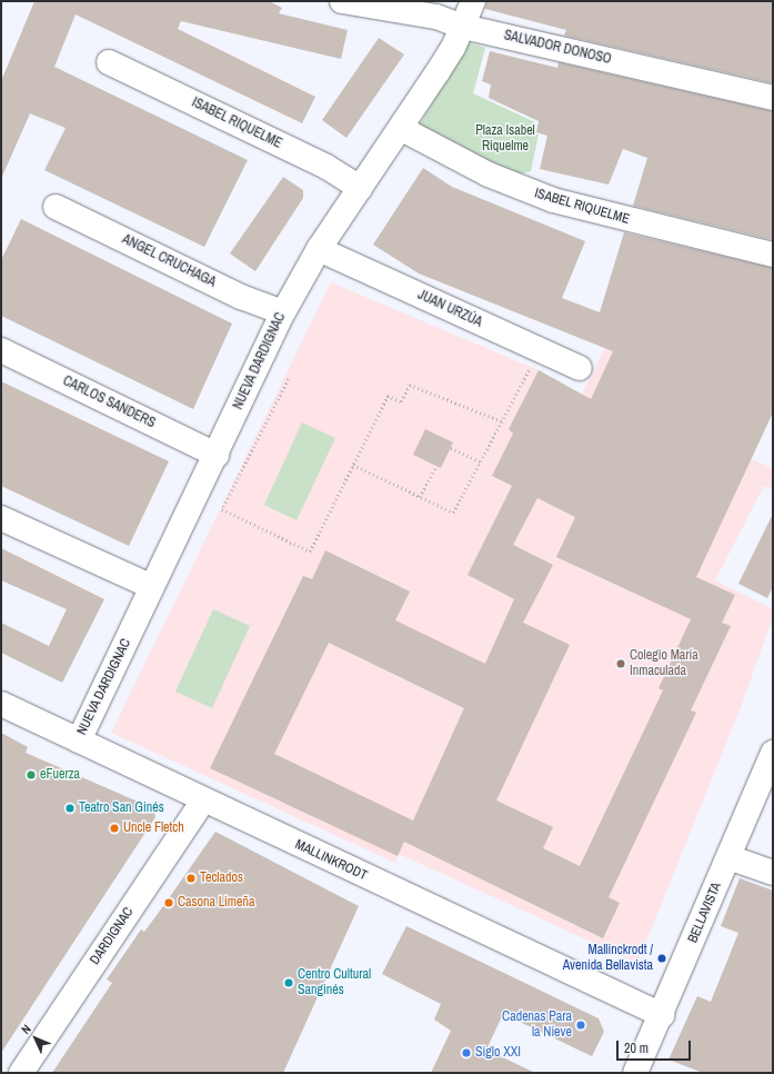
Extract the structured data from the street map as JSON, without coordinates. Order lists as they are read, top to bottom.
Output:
{
  "streets": {
    "street": [
      "SALVADOR DONOSO",
      "ISABEL RIQUELME",
      "ANGEL CRUCHAGA",
      "JUAN URZÚA",
      "NUEVA DARDIGNAC",
      "CARLOS SANDERS",
      "MALLINKRODT",
      "BELLAVISTA",
      "DARDIGNAC"
    ]
  },
  "crossings": [
    ["SALVADOR DONOSO", "NUEVA DARDIGNAC"],
    ["ISABEL RIQUELME", "NUEVA DARDIGNAC"],
    ["ANGEL CRUCHAGA", "NUEVA DARDIGNAC"],
    ["JUAN URZÚA", "NUEVA DARDIGNAC"],
    ["NUEVA DARDIGNAC", "CARLOS SANDERS"],
    ["NUEVA DARDIGNAC", "MALLINKRODT"],
    ["MALLINKRODT", "BELLAVISTA"],
    ["MALLINKRODT", "DARDIGNAC"]
  ],
  "parks": ["Plaza Isabel Riquelme"],
  "places": [
    "Colegio María Inmaculada",
    "eFuerza",
    "Teatro San Ginés",
    "Uncle Fletch",
    "Teclados",
    "Casona Limeña",
    "Mallinckrodt / Avenida Bellavista",
    "Centro Cultural Sanginés",
    "Cadenas Para la Nieve",
    "Siglo XXI"
  ],
  "scale_bar": "20 m",
  "north": "top left"
}
